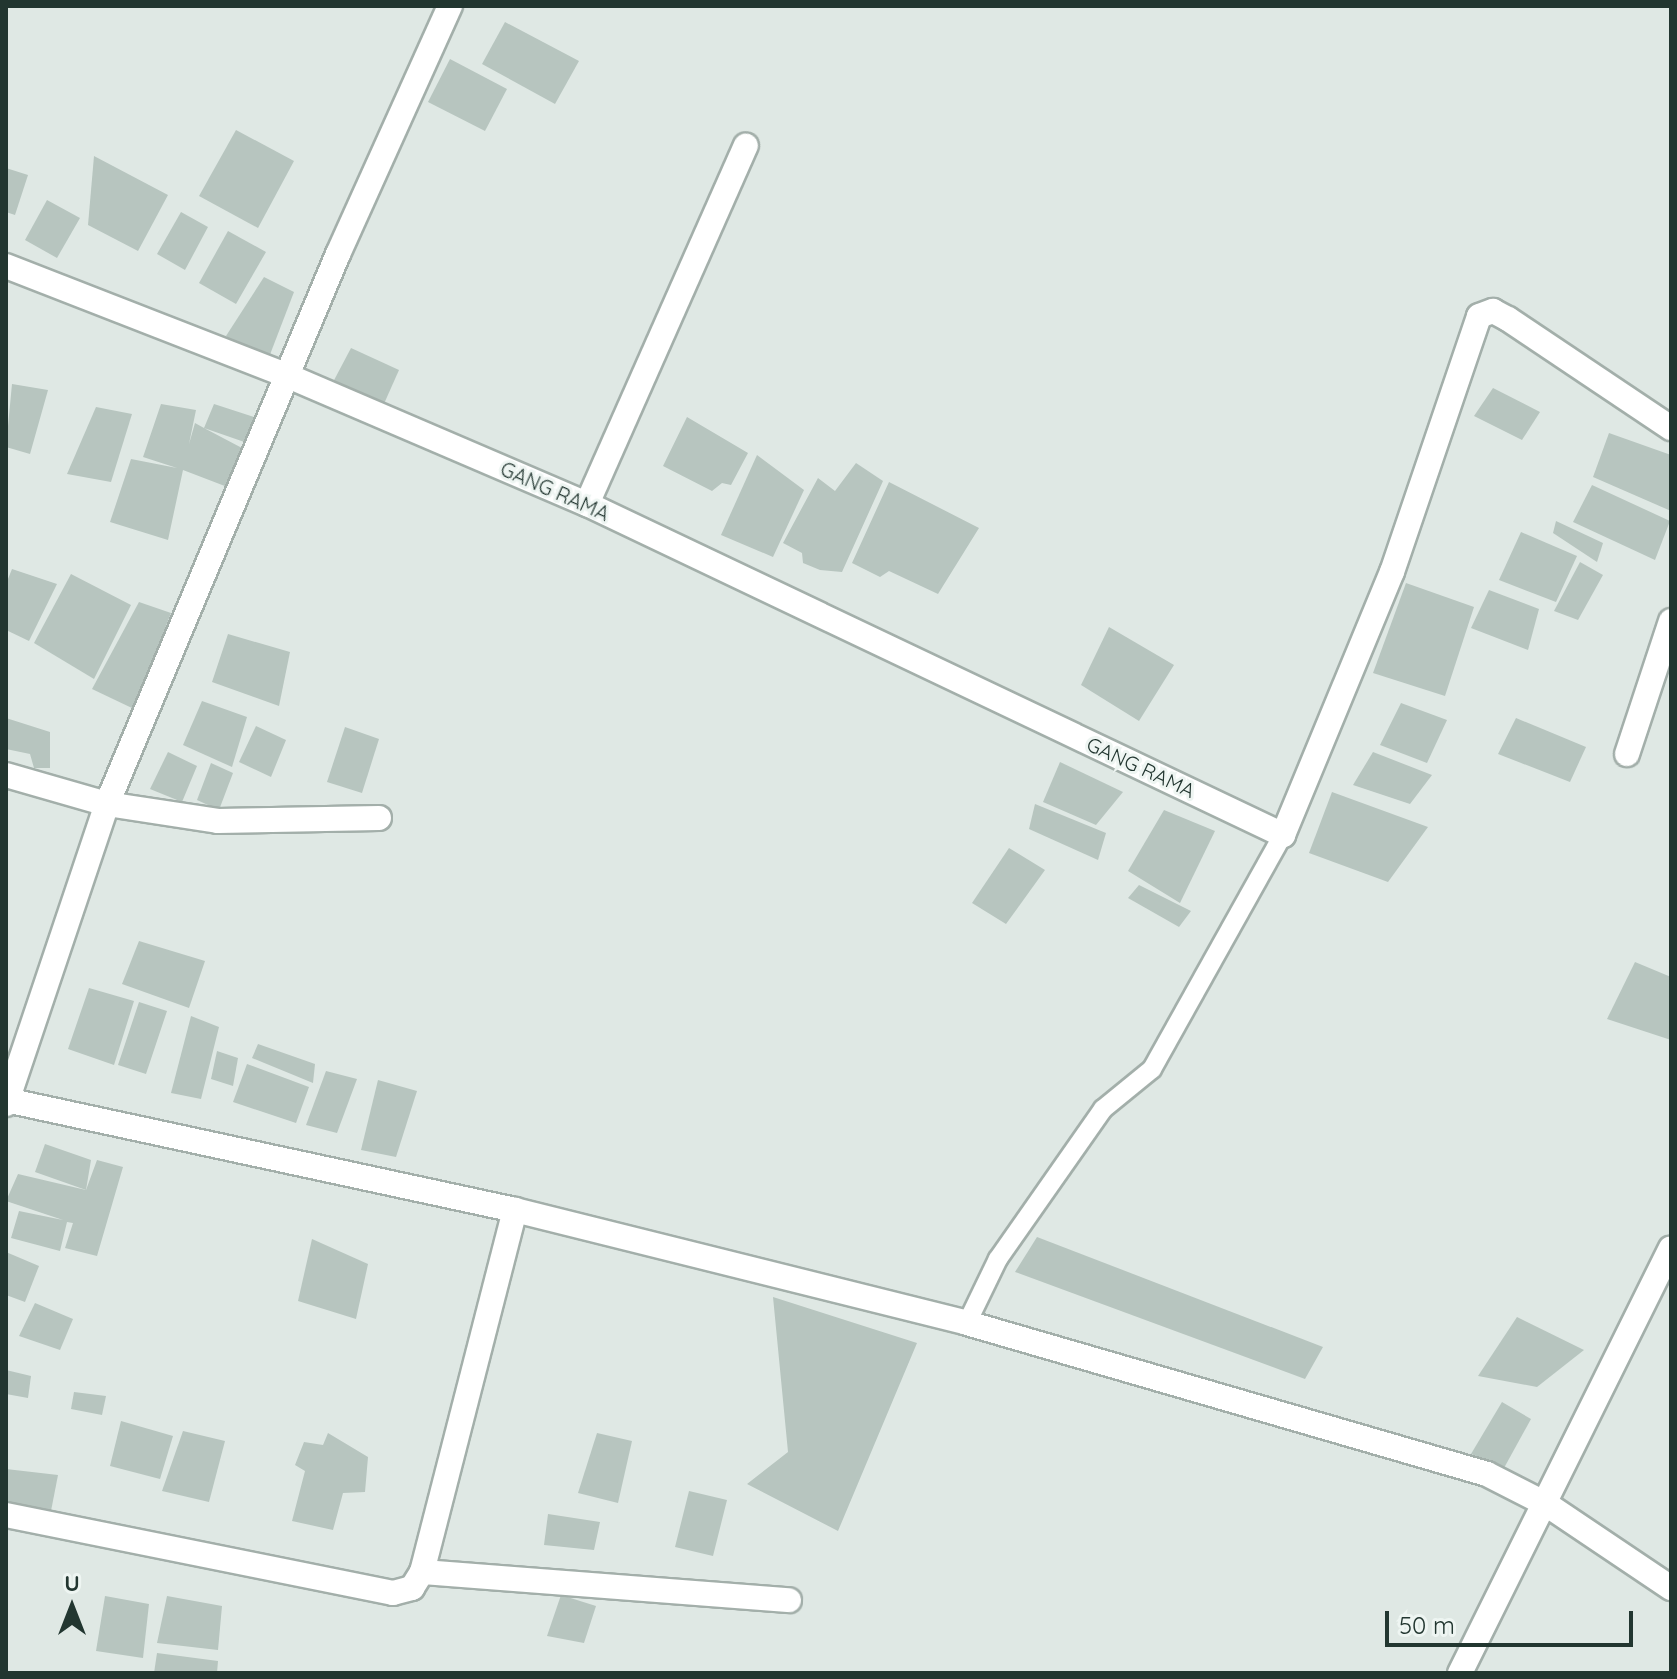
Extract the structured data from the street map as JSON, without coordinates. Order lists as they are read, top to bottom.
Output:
{
  "streets": {
    "street": ["GANG RAMA"]
  },
  "scale_bar": "50 m",
  "north": "top"
}
